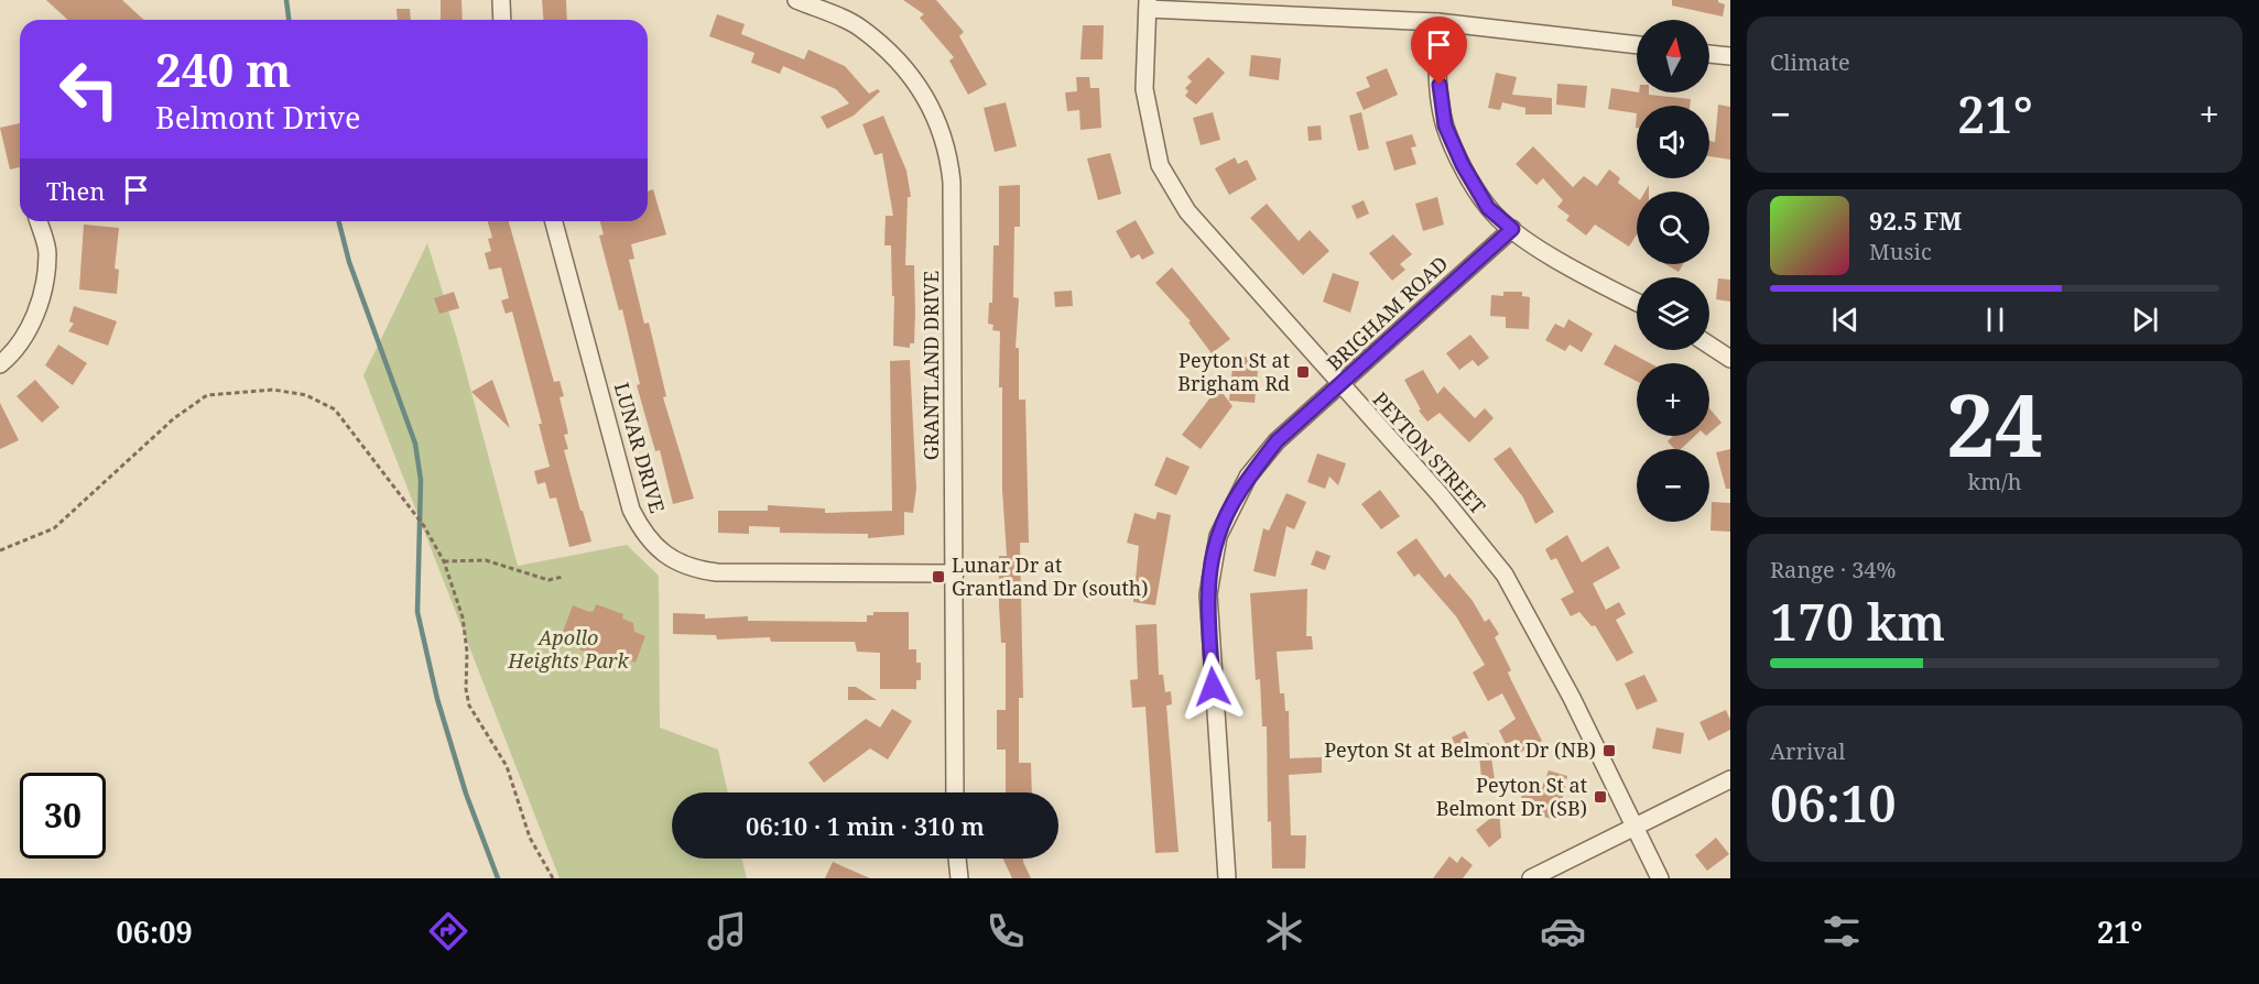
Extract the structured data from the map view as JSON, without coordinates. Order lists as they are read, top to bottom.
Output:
{
  "streets": {
    "street": [
      "BRIGHAM ROAD",
      "GRANTLAND DRIVE",
      "LUNAR DRIVE",
      "PEYTON STREET"
    ]
  },
  "crossings": [
    ["BRIGHAM ROAD", "PEYTON STREET"],
    ["GRANTLAND DRIVE", "LUNAR DRIVE"]
  ],
  "parks": ["Apollo Heights Park"],
  "places": {
    "transit": [
      "Peyton St at Brigham Rd",
      "Lunar Dr at Grantland Dr (south)",
      "Peyton St at Belmont Dr (NB)",
      "Peyton St at Belmont Dr (SB)"
    ]
  },
  "north": "top",
  "page": {
    "tile": [
      "Climate",
      ["24", "km/h"],
      ["Range · 34%", "170 km"],
      ["Arrival", "06:10"]
    ],
    "map_buttons": ["+", "−"],
    "turn": ["240 m", "Belmont Drive"],
    "heat": ["−", "21°", "+"],
    "then": "Then",
    "song": ["92.5 FM", "Music"],
    "limit": "30",
    "trip": "06:10 · 1 min · 310 m",
    "tabs": ["06:09", "21°"]
  }
}
